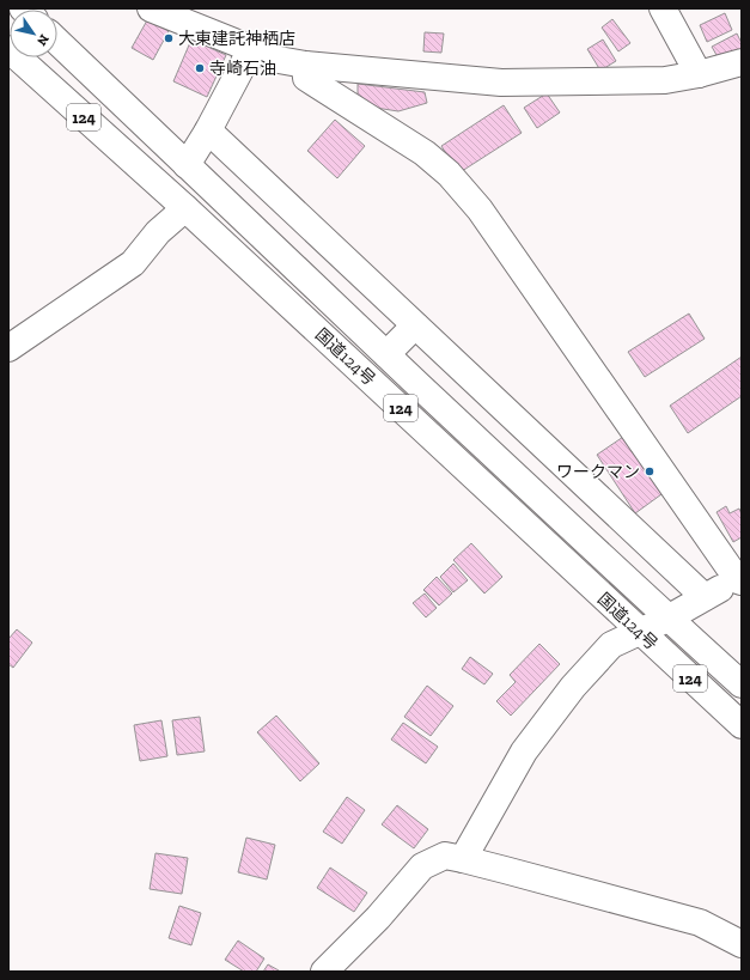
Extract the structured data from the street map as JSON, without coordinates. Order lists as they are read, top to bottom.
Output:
{
  "streets": {
    "main road": ["124", "国道124号"]
  },
  "places": ["大東建託神栖店", "寺崎石油", "ワークマン"],
  "north": "bottom right"
}
